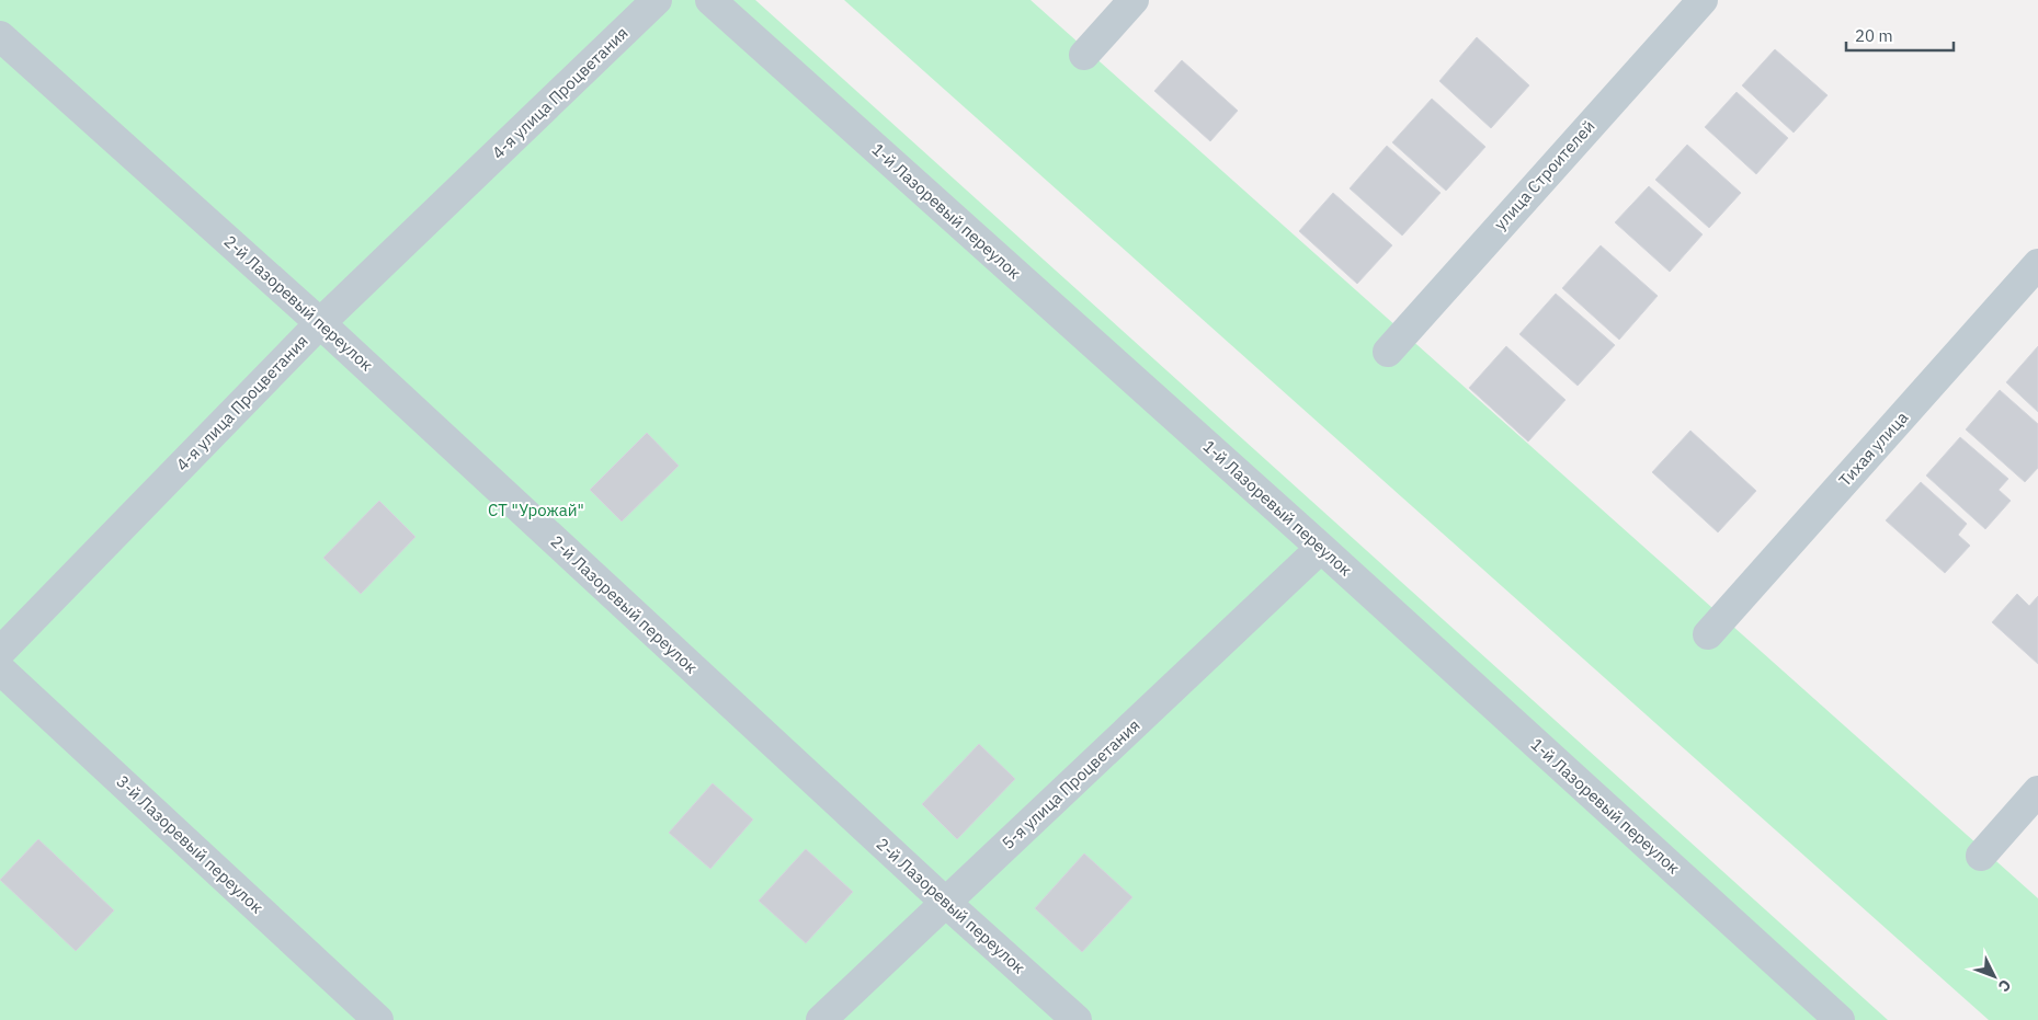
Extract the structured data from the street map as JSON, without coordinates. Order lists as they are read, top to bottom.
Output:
{
  "streets": {
    "street": [
      "4-я улица Процветания",
      "улица Строителей",
      "1-й Лазоревый переулок",
      "2-й Лазоревый переулок",
      "Тихая улица",
      "5-я улица Процветания",
      "3-й Лазоревый переулок"
    ]
  },
  "crossings": [
    ["4-я улица Процветания", "2-й Лазоревый переулок"],
    ["1-й Лазоревый переулок", "5-я улица Процветания"],
    ["2-й Лазоревый переулок", "5-я улица Процветания"]
  ],
  "parks": ["СТ \"Урожай\""],
  "scale_bar": "20 m",
  "north": "bottom right"
}
